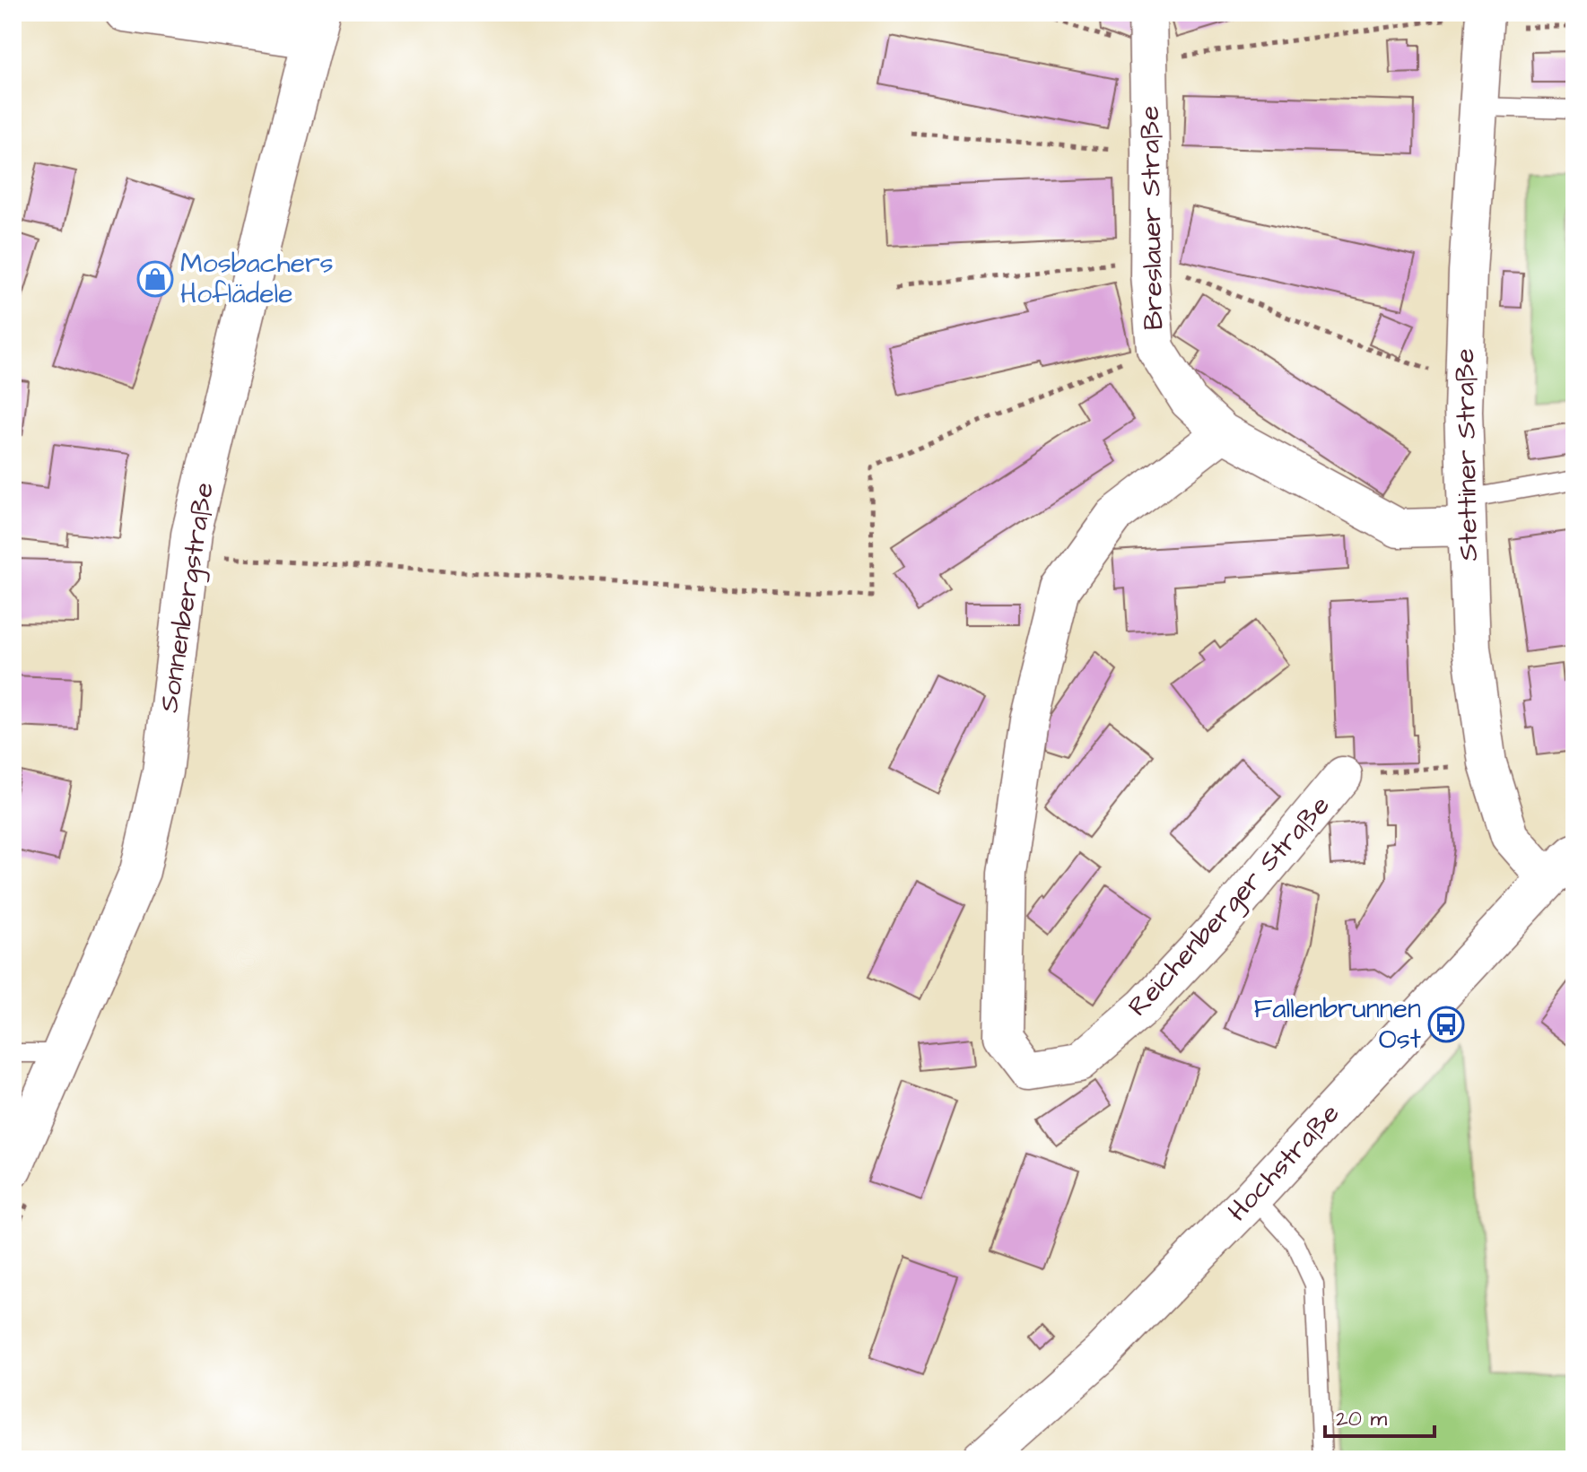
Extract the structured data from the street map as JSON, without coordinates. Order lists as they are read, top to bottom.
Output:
{
  "streets": {
    "street": [
      "Breslauer Straße",
      "Stettiner Straße",
      "Sonnenbergstraße",
      "Reichenberger Straße",
      "Hochstraße"
    ]
  },
  "crossings": [
    ["Breslauer Straße", "Stettiner Straße"],
    ["Breslauer Straße", "Reichenberger Straße"],
    ["Stettiner Straße", "Hochstraße"]
  ],
  "places": {
    "shop": ["Mosbachers Hoflädele"],
    "bus stop": ["Fallenbrunnen Ost"]
  },
  "scale_bar": "20 m"
}
